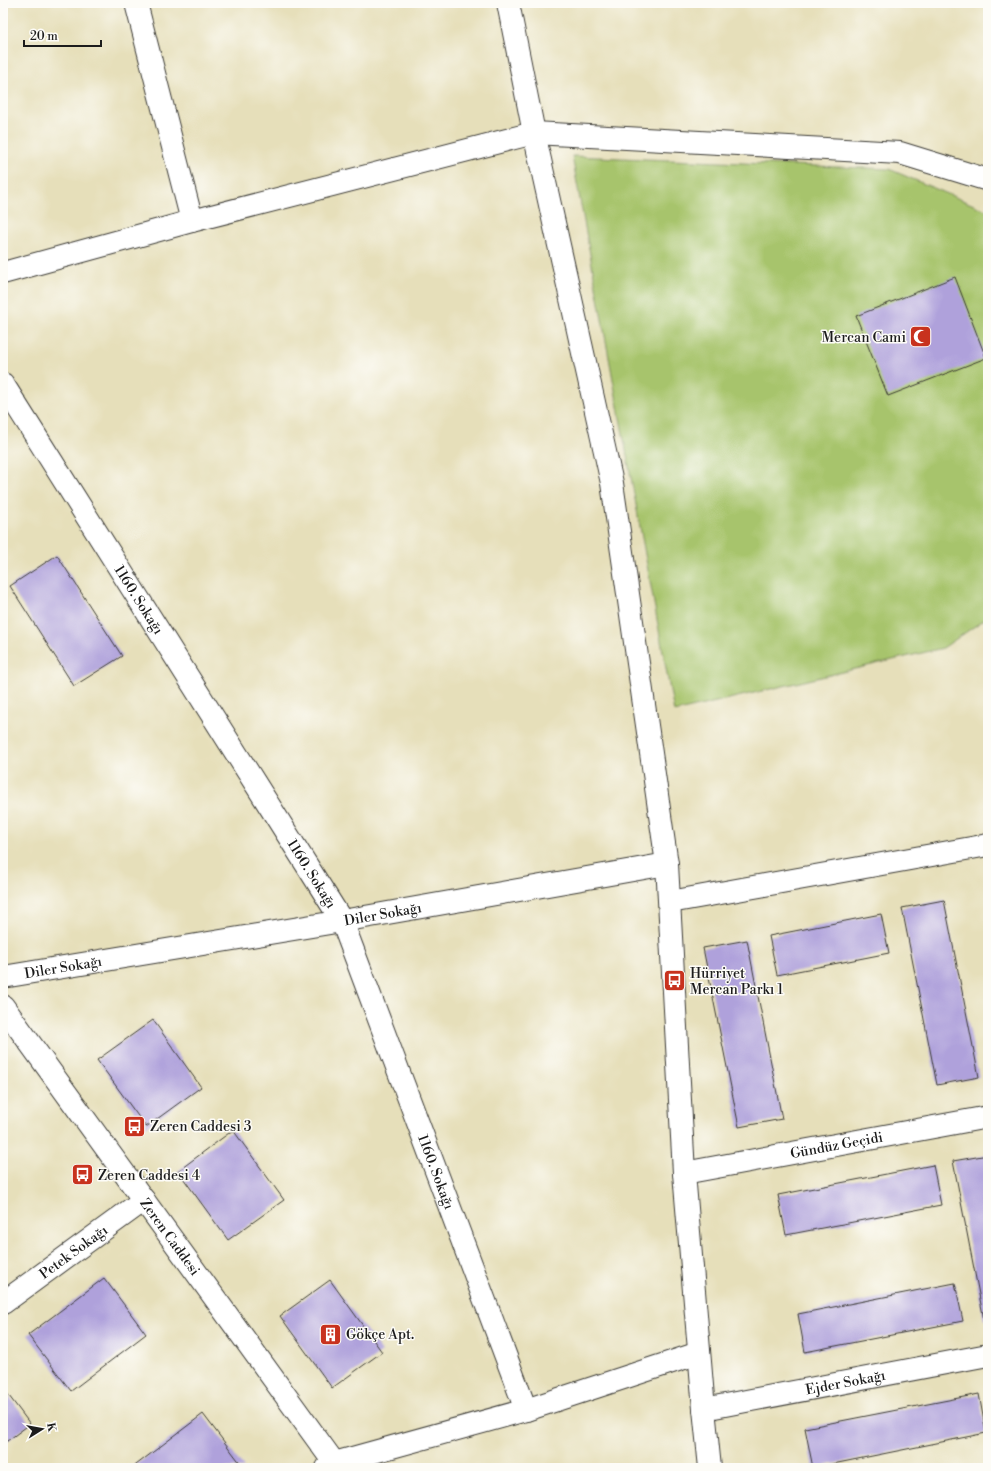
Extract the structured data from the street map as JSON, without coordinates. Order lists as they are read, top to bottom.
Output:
{
  "streets": {
    "street": [
      "1160. Sokağı",
      "Diler Sokağı",
      "Gündüz Geçidi",
      "Zeren Caddesi",
      "Petek Sokağı",
      "Ejder Sokağı"
    ]
  },
  "crossings": [
    ["1160. Sokağı", "Diler Sokağı"],
    ["Zeren Caddesi", "Petek Sokağı"]
  ],
  "places": {
    "mosque": ["Mercan Cami"],
    "bus stop": ["Hürriyet Mercan Parkı 1", "Zeren Caddesi 3", "Zeren Caddesi 4"],
    "building": ["Gökçe Apt."]
  },
  "scale_bar": "20 m",
  "north": "right"
}
